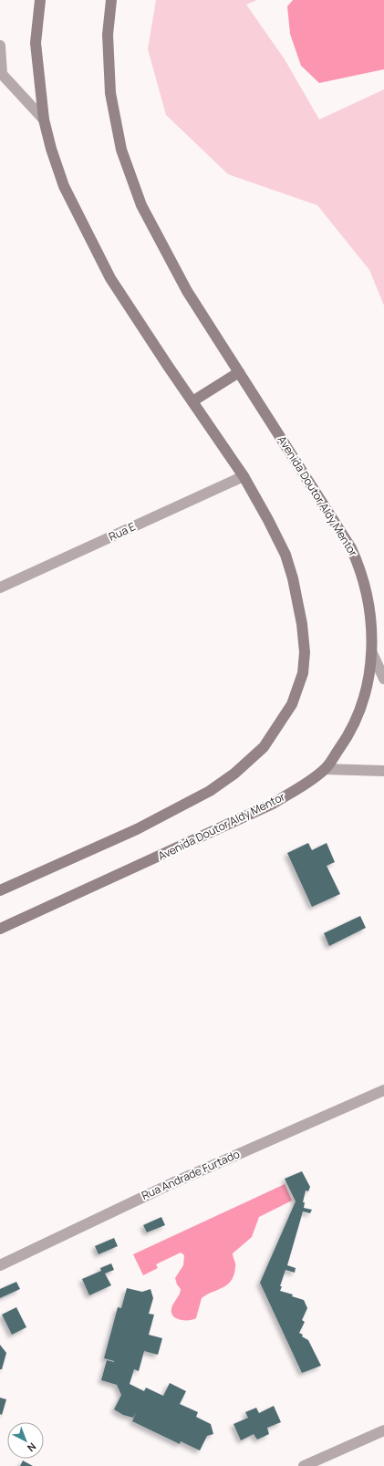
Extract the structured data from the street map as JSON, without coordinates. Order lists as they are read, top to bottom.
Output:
{
  "streets": {
    "street": ["Avenida Doutor Aldy Mentor", "Rua E", "Rua Andrade Furtado"]
  },
  "north": "bottom right"
}
